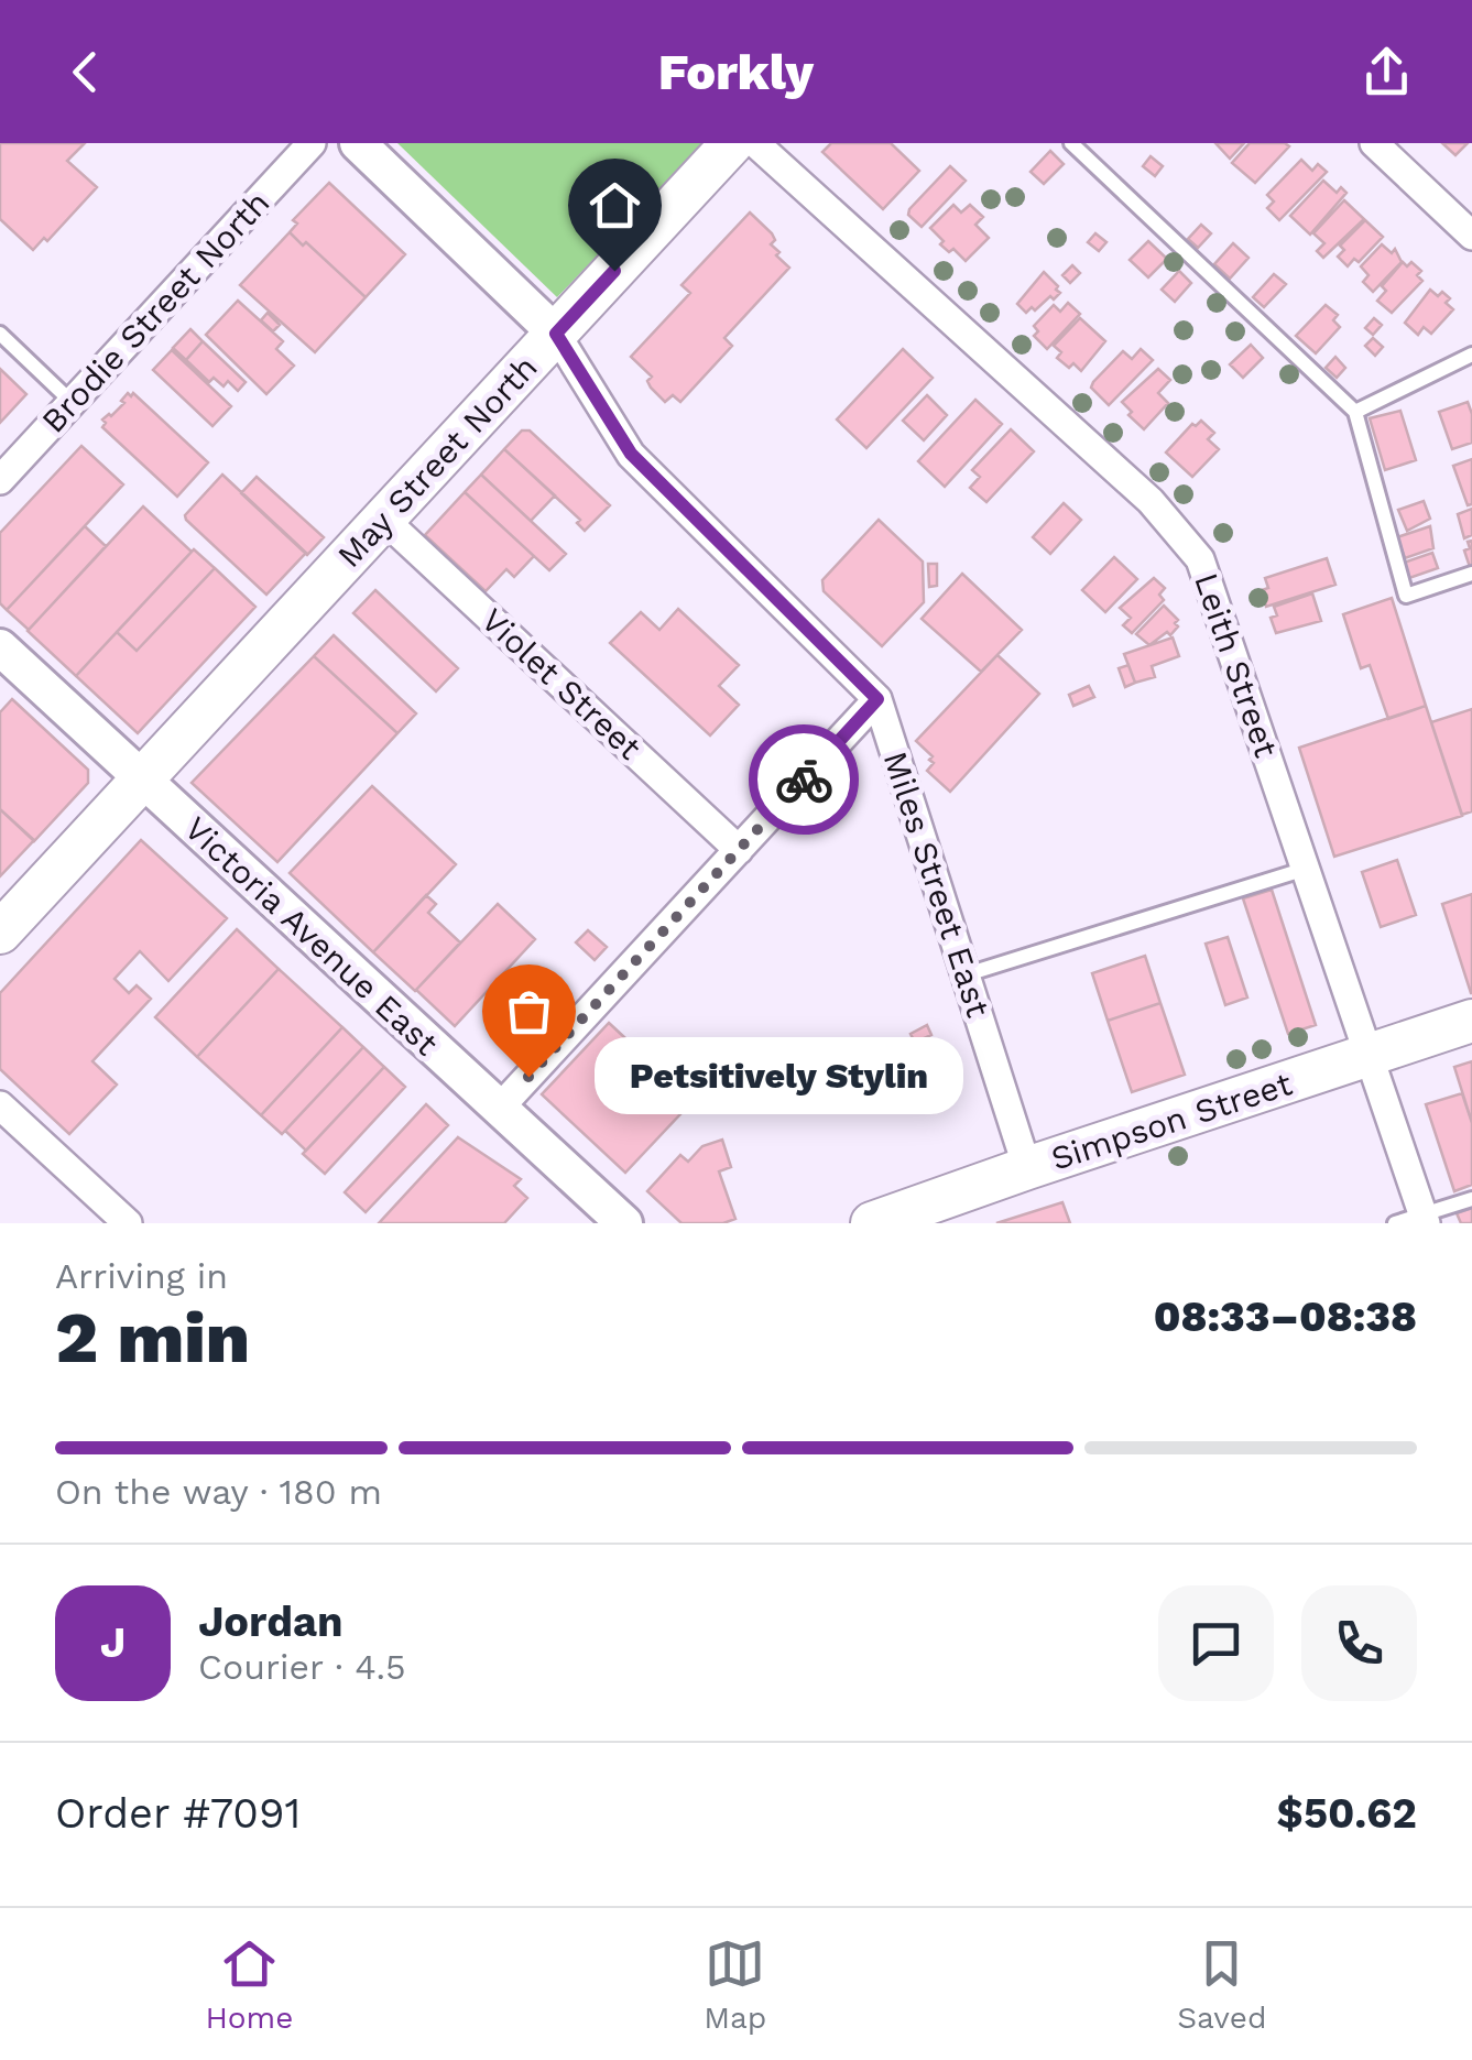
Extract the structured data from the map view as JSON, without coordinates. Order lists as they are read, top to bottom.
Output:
{
  "streets": {
    "main road": ["May Street North", "Simpson Street"],
    "street": [
      "Brodie Street North",
      "Leith Street",
      "Violet Street",
      "Miles Street East",
      "Victoria Avenue East"
    ]
  },
  "crossings": [
    ["May Street North", "Violet Street"],
    ["May Street North", "Miles Street East"],
    ["May Street North", "Victoria Avenue East"],
    ["Leith Street", "Simpson Street"],
    ["Miles Street East", "Simpson Street"]
  ],
  "places": ["Petsitively Stylin"],
  "page": {
    "header": "Forkly",
    "bubble": "Petsitively Stylin",
    "heading": ["2 min", "Arriving in", "08:33–08:38"],
    "panel": [
      "Jordan",
      "Courier · 4.5",
      "Order #7091",
      "$50.62"
    ],
    "bar": "On the way · 180 m",
    "round": "J",
    "tabs": ["Home", "Map", "Saved"]
  }
}
